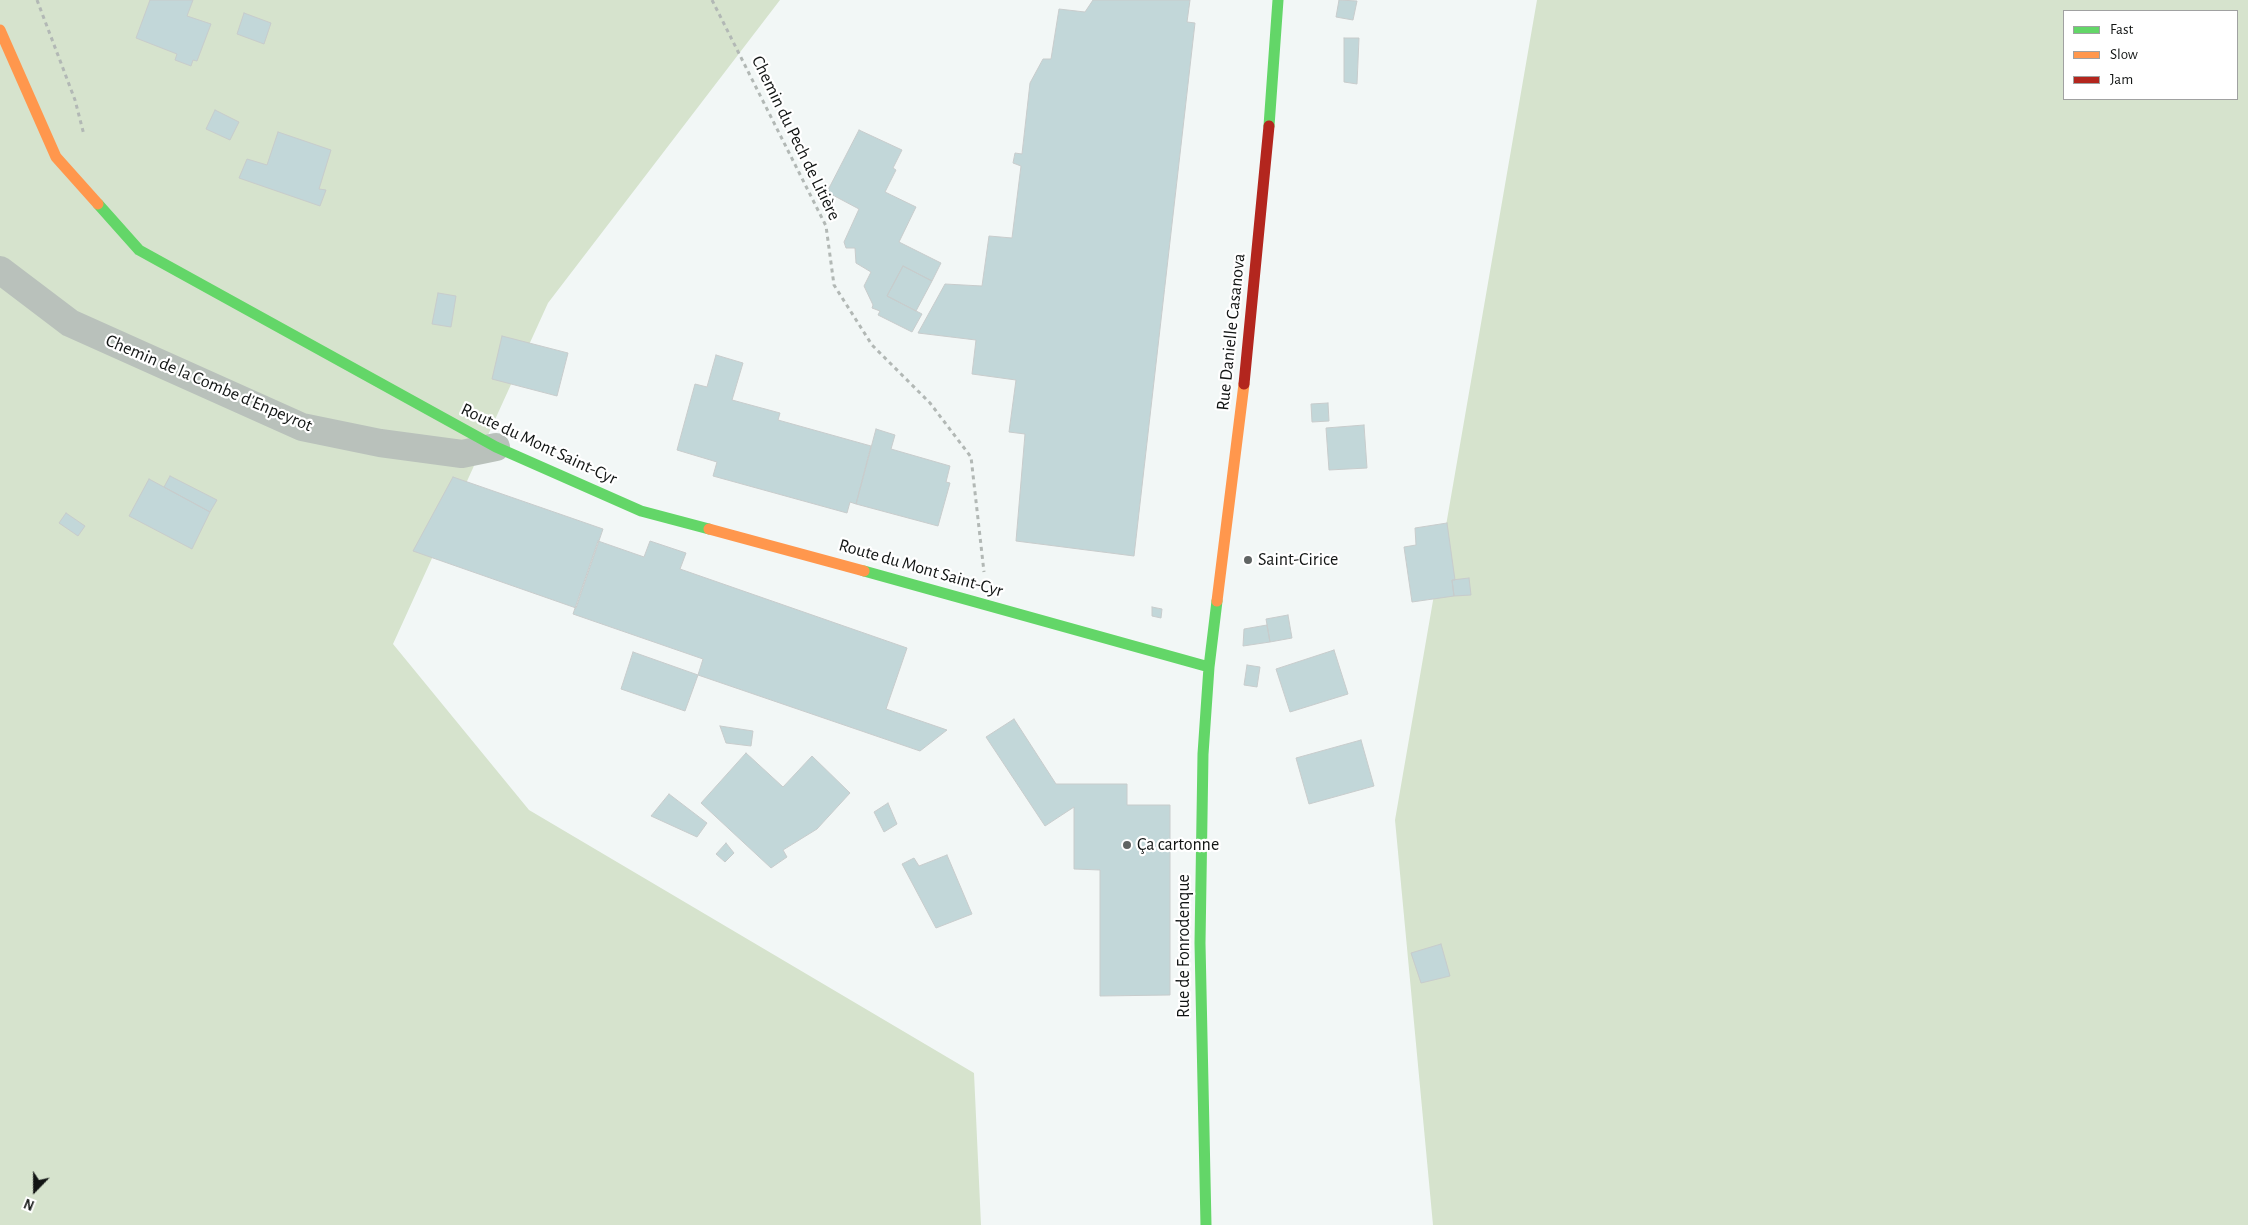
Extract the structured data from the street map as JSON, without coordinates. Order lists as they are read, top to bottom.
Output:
{
  "streets": {
    "street": [
      "Rue Danielle Casanova",
      "Chemin de la Combe d'Enpeyrot",
      "Route du Mont Saint-Cyr",
      "Rue de Fonrodenque"
    ],
    "path": ["Chemin du Pech de Litière"]
  },
  "crossings": [
    ["Chemin du Pech de Litière", "Route du Mont Saint-Cyr"],
    ["Rue Danielle Casanova", "Route du Mont Saint-Cyr"],
    ["Rue Danielle Casanova", "Rue de Fonrodenque"],
    ["Chemin de la Combe d'Enpeyrot", "Route du Mont Saint-Cyr"],
    ["Route du Mont Saint-Cyr", "Rue de Fonrodenque"]
  ],
  "places": ["Saint-Cirice", "Ça cartonne"],
  "legend": ["Fast", "Slow", "Jam"],
  "north": "bottom"
}
